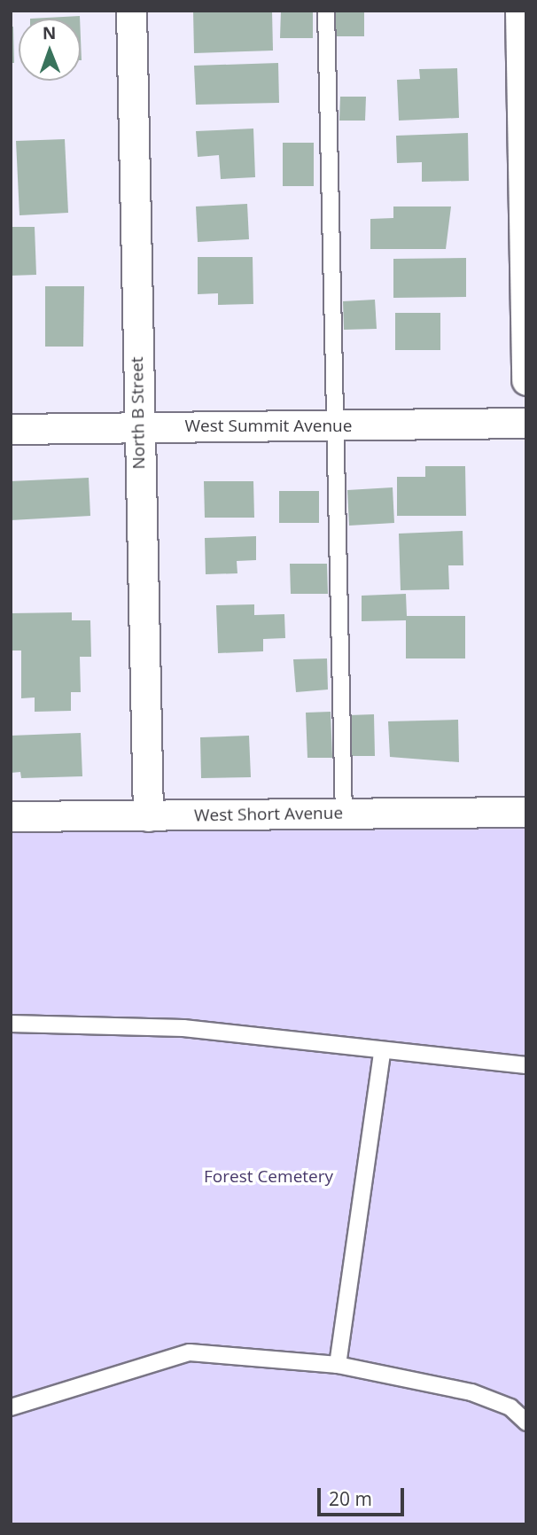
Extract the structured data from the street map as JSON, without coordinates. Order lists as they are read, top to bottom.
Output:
{
  "streets": {
    "street": ["North B Street", "West Summit Avenue", "West Short Avenue"]
  },
  "crossings": [
    ["North B Street", "West Summit Avenue"],
    ["North B Street", "West Short Avenue"]
  ],
  "parks": ["Forest Cemetery"],
  "scale_bar": "20 m",
  "north": "top"
}
